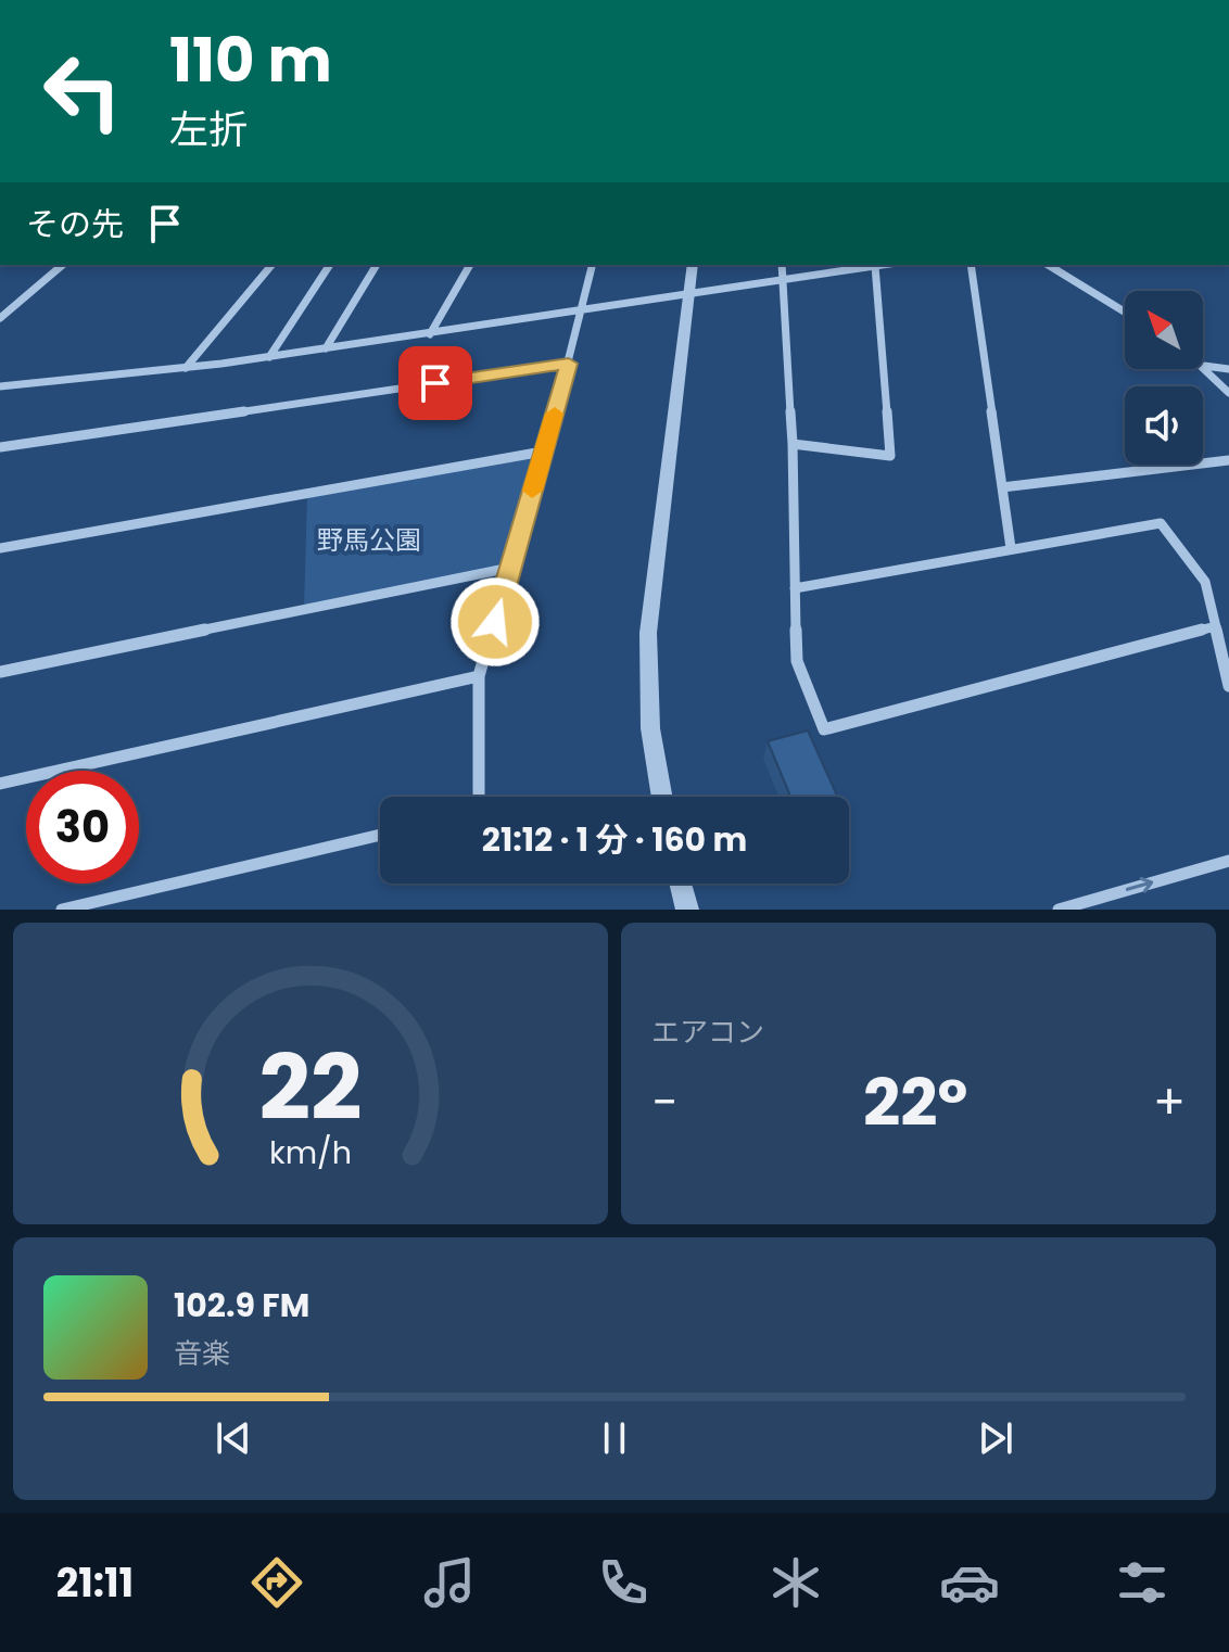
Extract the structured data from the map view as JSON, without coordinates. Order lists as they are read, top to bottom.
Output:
{
  "parks": ["野馬公園"],
  "north": "top left",
  "page": {
    "turn": ["110 m", "左折"],
    "then": "その先",
    "limit": "30",
    "trip": "21:12 · 1 分 · 160 m",
    "tile": "エアコン",
    "heat": ["−", "22°", "+"],
    "song": ["102.9 FM", "音楽"],
    "tabs": "21:11",
    "gauge": ["22", "km/h"]
  }
}
